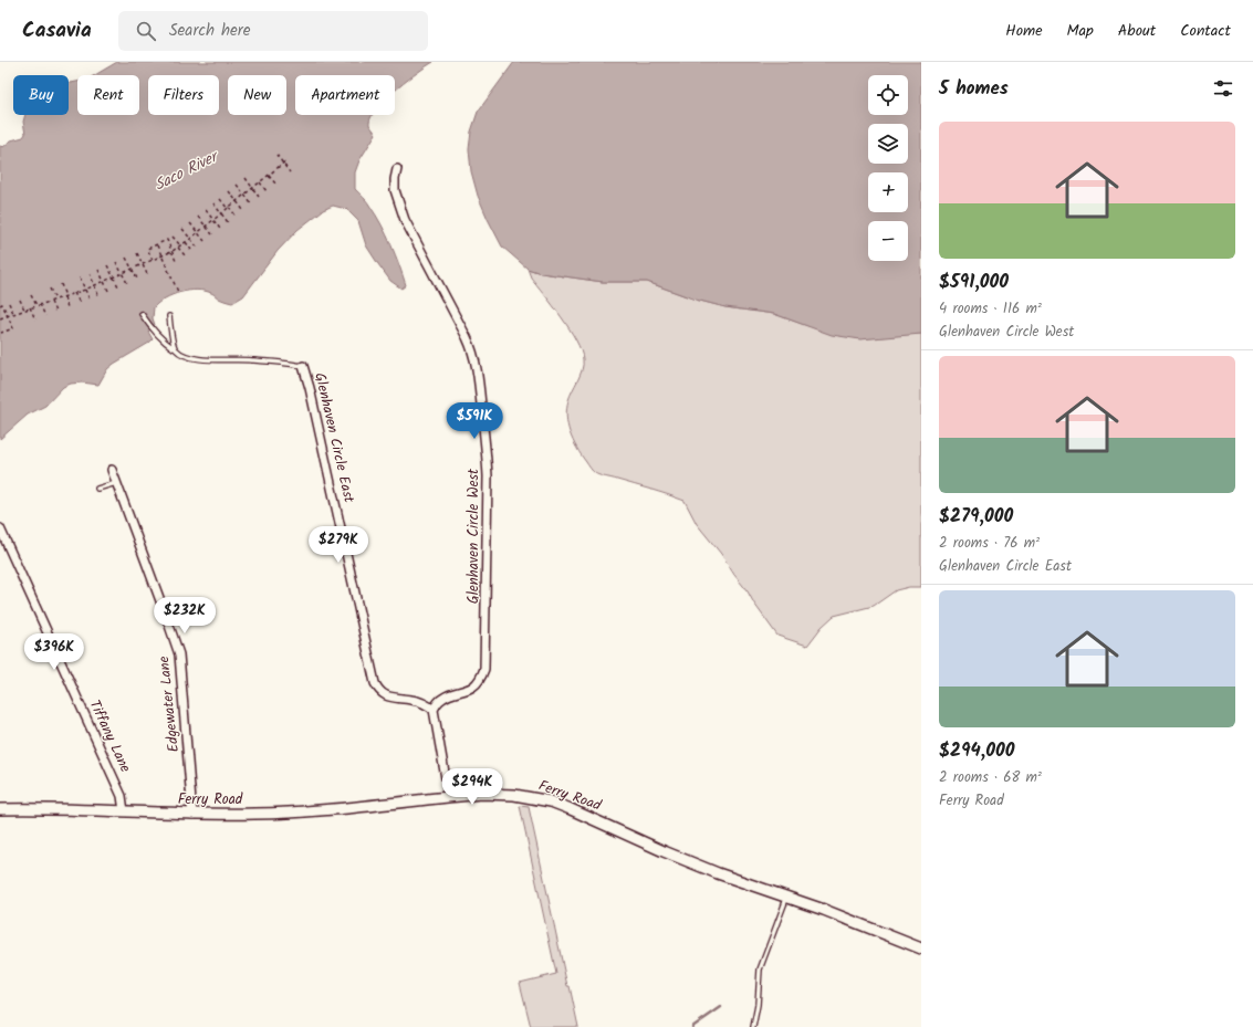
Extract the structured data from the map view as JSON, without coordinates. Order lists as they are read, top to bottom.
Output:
{
  "streets": {
    "main road": ["Ferry Road"],
    "street": [
      "Glenhaven Circle East",
      "Glenhaven Circle West",
      "Edgewater Lane",
      "Tiffany Lane"
    ]
  },
  "crossings": [
    ["Glenhaven Circle East", "Glenhaven Circle West"],
    ["Edgewater Lane", "Ferry Road"],
    ["Tiffany Lane", "Ferry Road"]
  ],
  "water": ["Saco River"],
  "page": {
    "header": "Casavia",
    "search": "Search here",
    "nav": [
      "Home",
      "Map",
      "About",
      "Contact"
    ],
    "heading": "5 homes",
    "map_buttons": ["+", "−"],
    "chip": [
      "Buy",
      "Rent",
      "Filters",
      "New",
      "Apartment"
    ],
    "list": [
      {
        "name": "$591,000",
        "note": "4 rooms · 116 m² · Glenhaven Circle West"
      },
      {
        "name": "$279,000",
        "note": "2 rooms · 76 m² · Glenhaven Circle East"
      },
      {
        "name": "$294,000",
        "note": "2 rooms · 68 m² · Ferry Road"
      }
    ],
    "price": [
      "$591K",
      "$279K",
      "$232K",
      "$396K",
      "$294K"
    ]
  }
}
